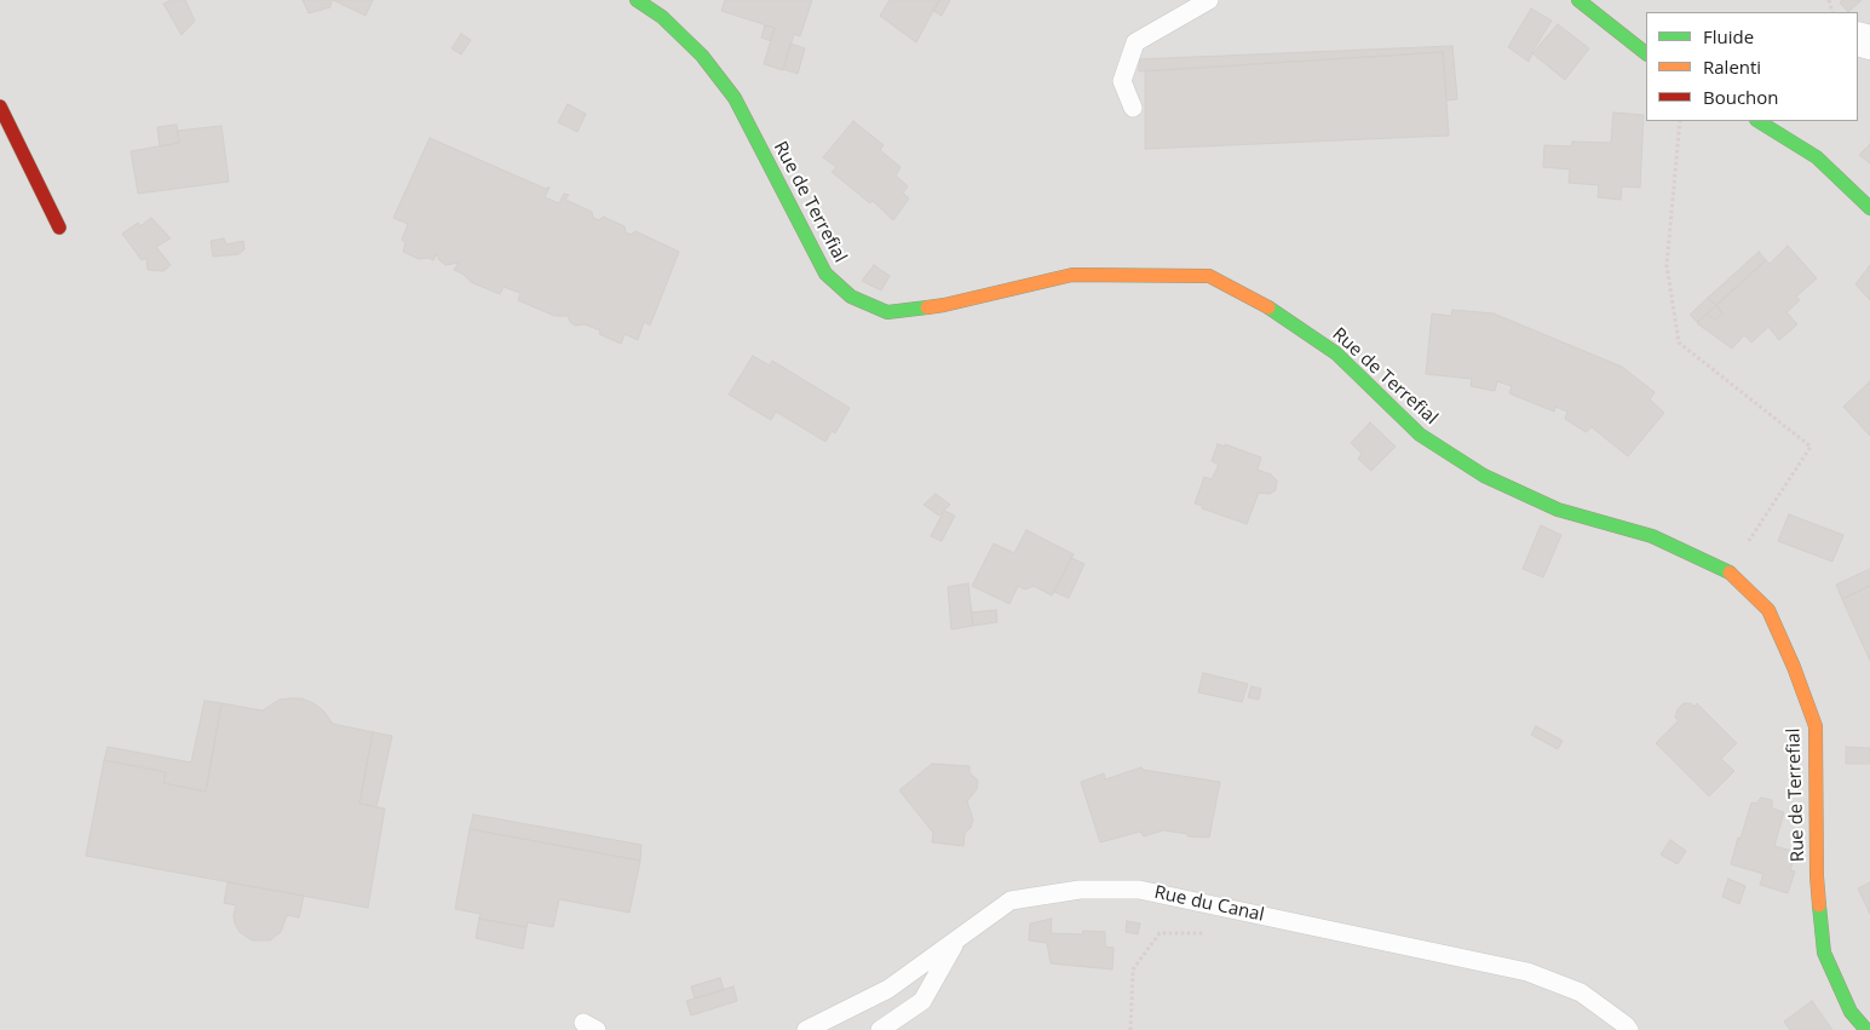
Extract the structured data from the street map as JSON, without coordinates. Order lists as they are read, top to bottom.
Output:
{
  "streets": {
    "street": ["Rue de Terrefial"],
    "lane": ["Rue du Canal"]
  },
  "legend": ["Fluide", "Ralenti", "Bouchon"]
}
